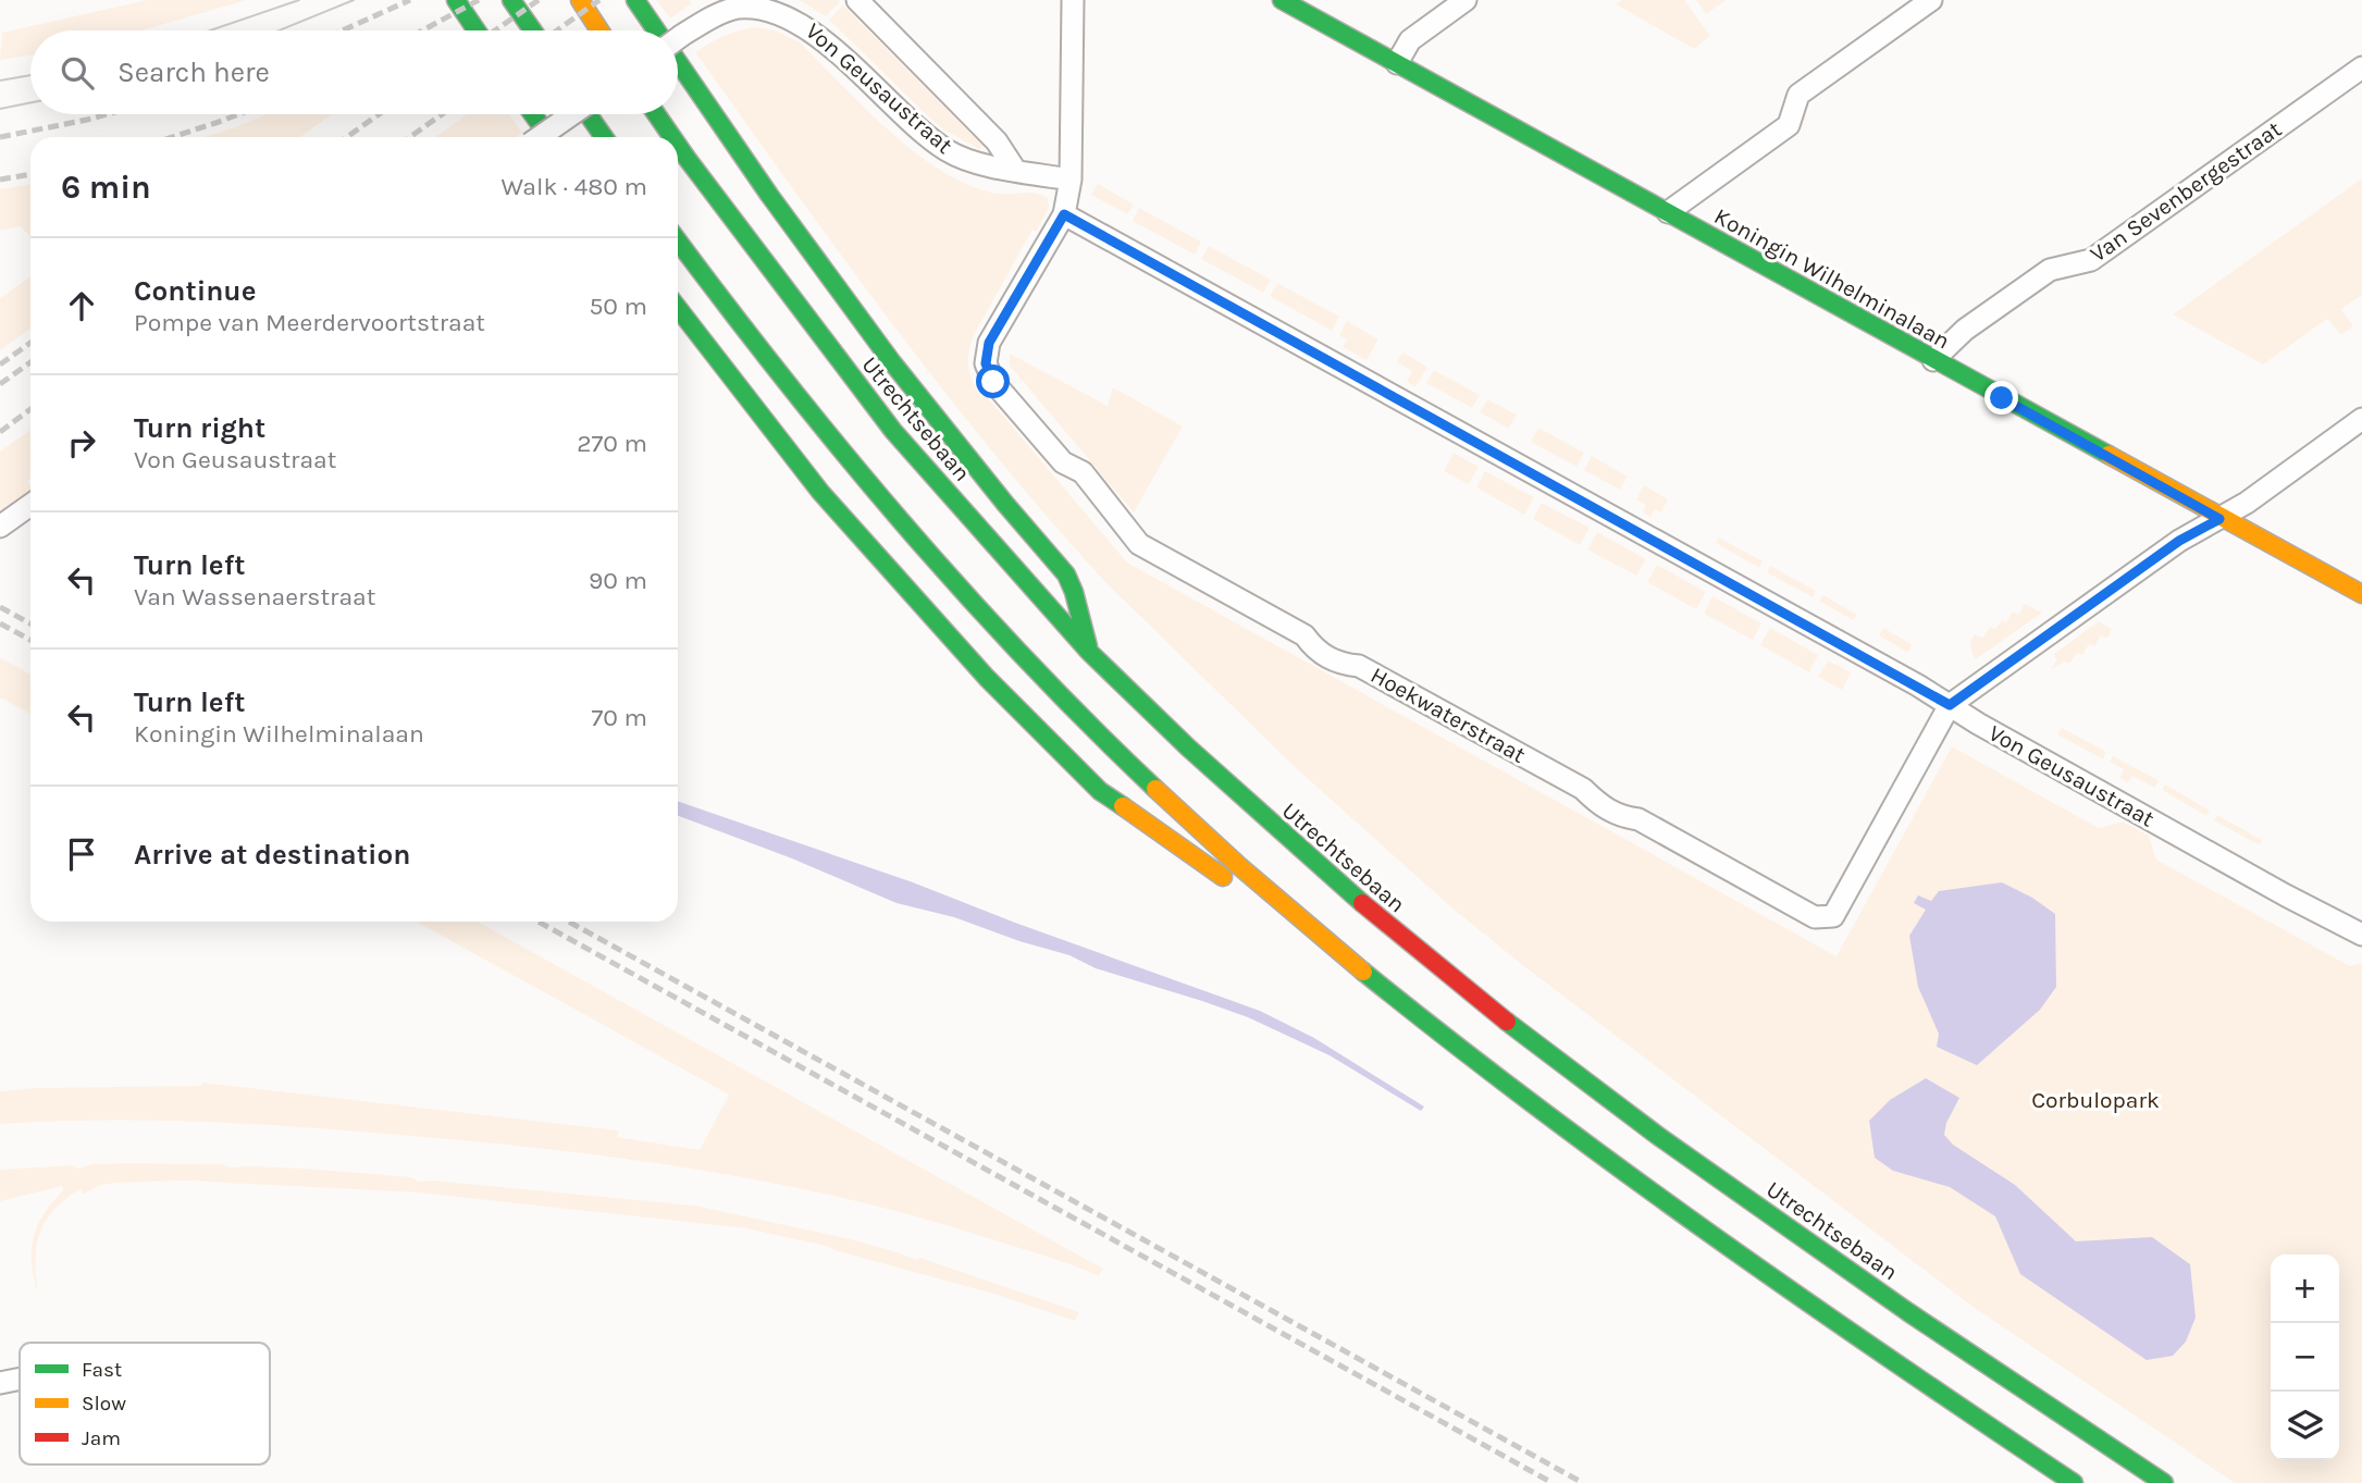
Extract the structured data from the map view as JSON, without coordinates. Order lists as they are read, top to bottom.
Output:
{
  "streets": {
    "main road": ["Koningin Wilhelminalaan", "Utrechtsebaan"],
    "street": ["Von Geusaustraat", "Van Sevenbergestraat", "Hoekwaterstraat"]
  },
  "crossings": [
    ["Von Geusaustraat", "Hoekwaterstraat"],
    ["Van Sevenbergestraat", "Koningin Wilhelminalaan"]
  ],
  "parks": ["Corbulopark"],
  "legend": ["Fast", "Slow", "Jam"],
  "page": {
    "search": "Search here",
    "heading": ["6 min", "Walk · 480 m"],
    "list": [
      ["Continue", "Pompe van Meerdervoortstraat", "50 m"],
      ["Turn right", "Von Geusaustraat", "270 m"],
      ["Turn left", "Van Wassenaerstraat", "90 m"],
      ["Turn left", "Koningin Wilhelminalaan", "70 m"],
      "Arrive at destination"
    ],
    "map_buttons": ["+", "−"]
  }
}
